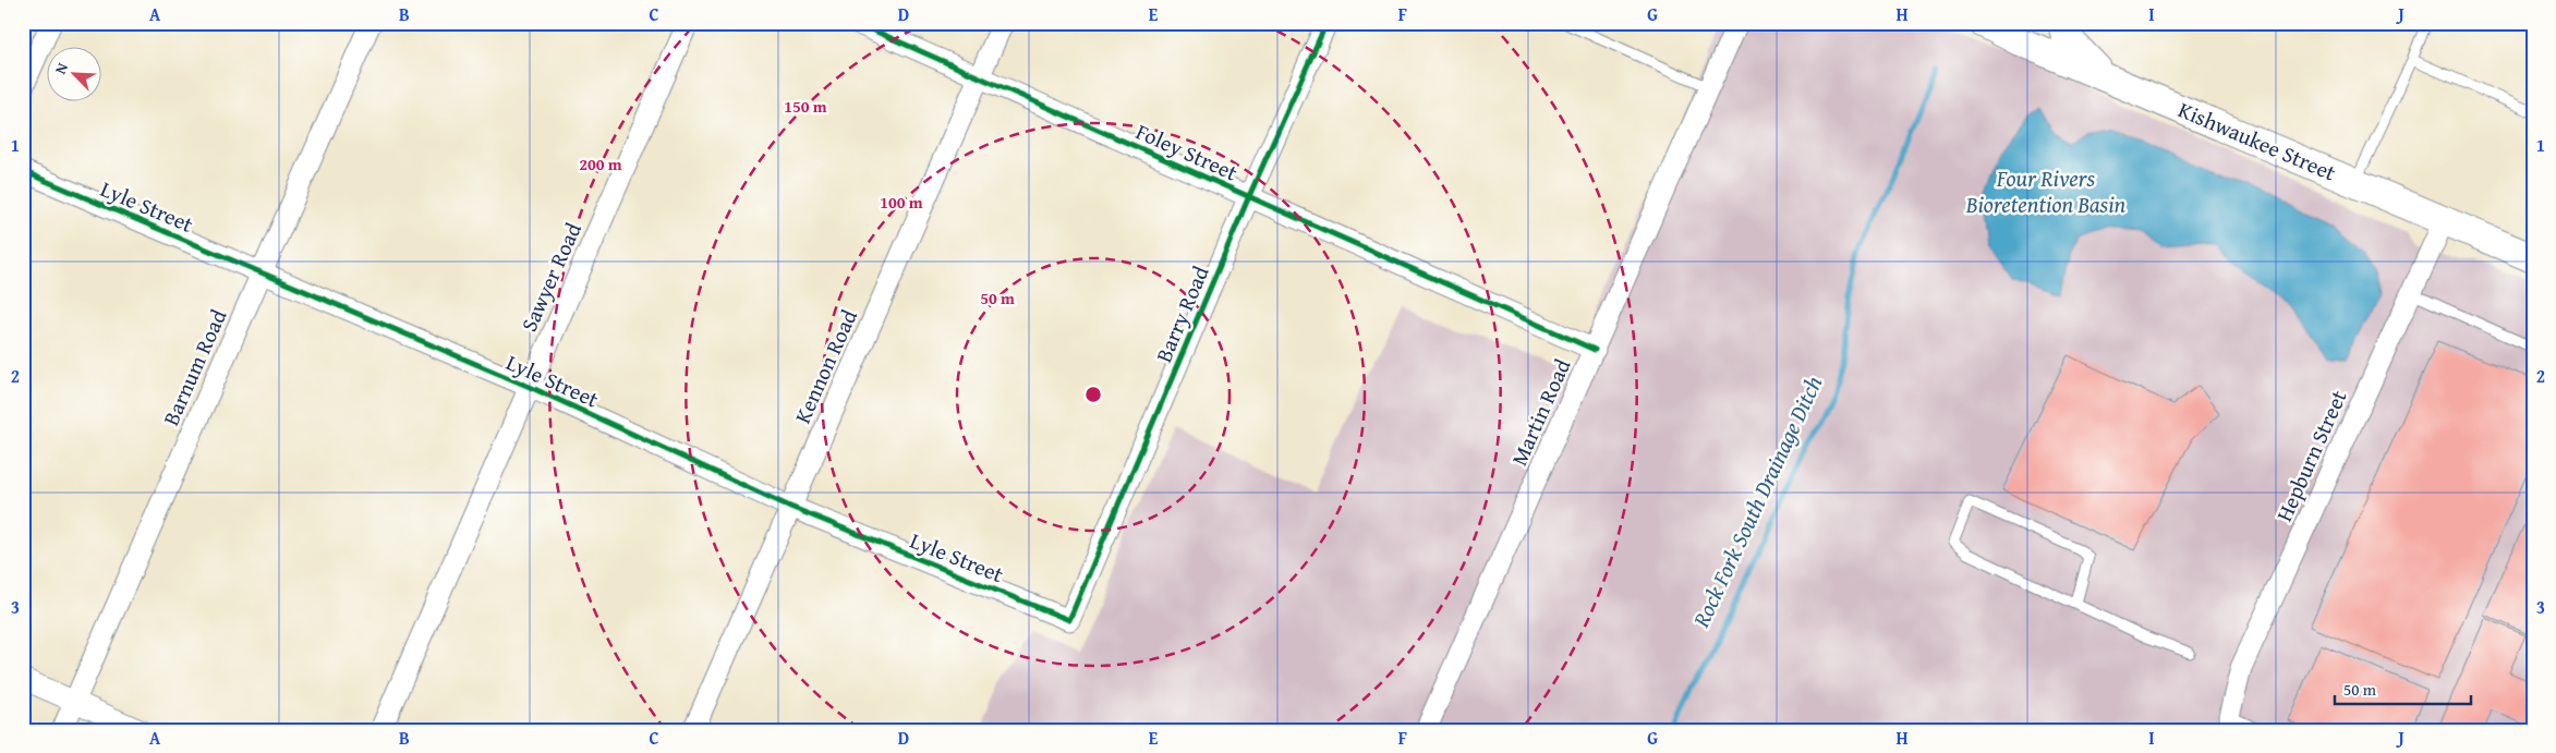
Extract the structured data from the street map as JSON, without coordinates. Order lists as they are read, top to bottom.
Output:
{
  "streets": {
    "street": [
      "Kishwaukee Street",
      "Foley Street",
      "Lyle Street",
      "Sawyer Road",
      "Barry Road",
      "Kennon Road",
      "Barnum Road",
      "Martin Road",
      "Hepburn Street"
    ]
  },
  "crossings": [
    ["Kishwaukee Street", "Hepburn Street"],
    ["Foley Street", "Barry Road"],
    ["Foley Street", "Kennon Road"],
    ["Foley Street", "Martin Road"],
    ["Lyle Street", "Sawyer Road"],
    ["Lyle Street", "Barry Road"],
    ["Lyle Street", "Kennon Road"],
    ["Lyle Street", "Barnum Road"]
  ],
  "water": ["Four Rivers Bioretention Basin", "Rock Fork South Drainage Ditch"],
  "scale_bar": "50 m",
  "north": "top left",
  "grid": {
    "columns": [
      "A",
      "B",
      "C",
      "D",
      "E",
      "F",
      "G",
      "H",
      "I",
      "J"
    ],
    "rows": ["1", "2", "3"]
  },
  "rings": [
    "150 m",
    "200 m",
    "100 m",
    "50 m"
  ]
}
